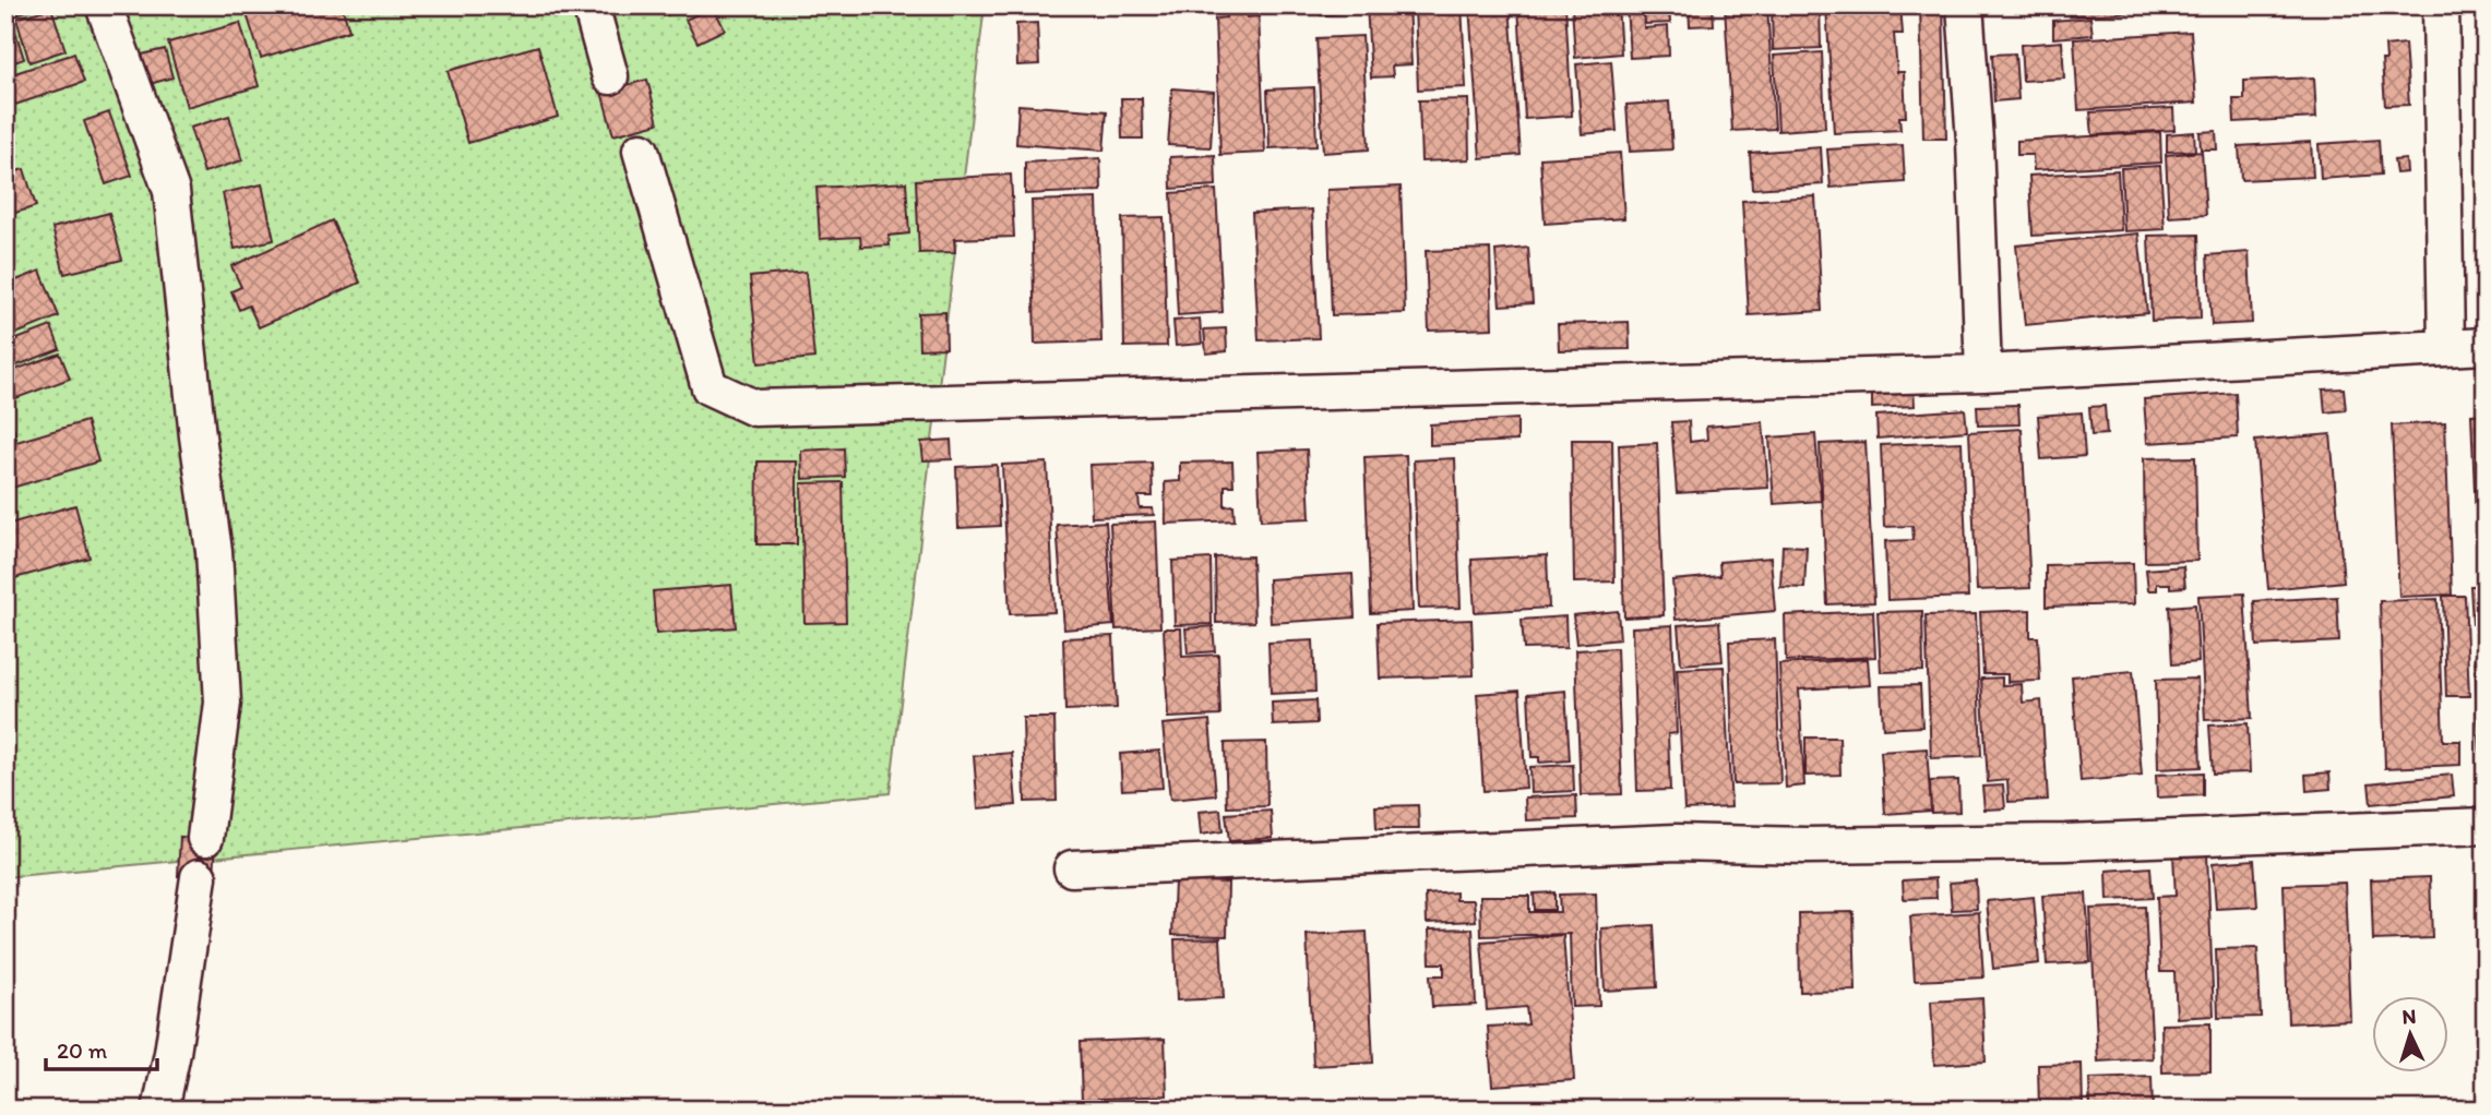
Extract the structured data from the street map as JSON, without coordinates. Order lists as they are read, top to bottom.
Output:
{
  "scale_bar": "20 m",
  "north": "top"
}
